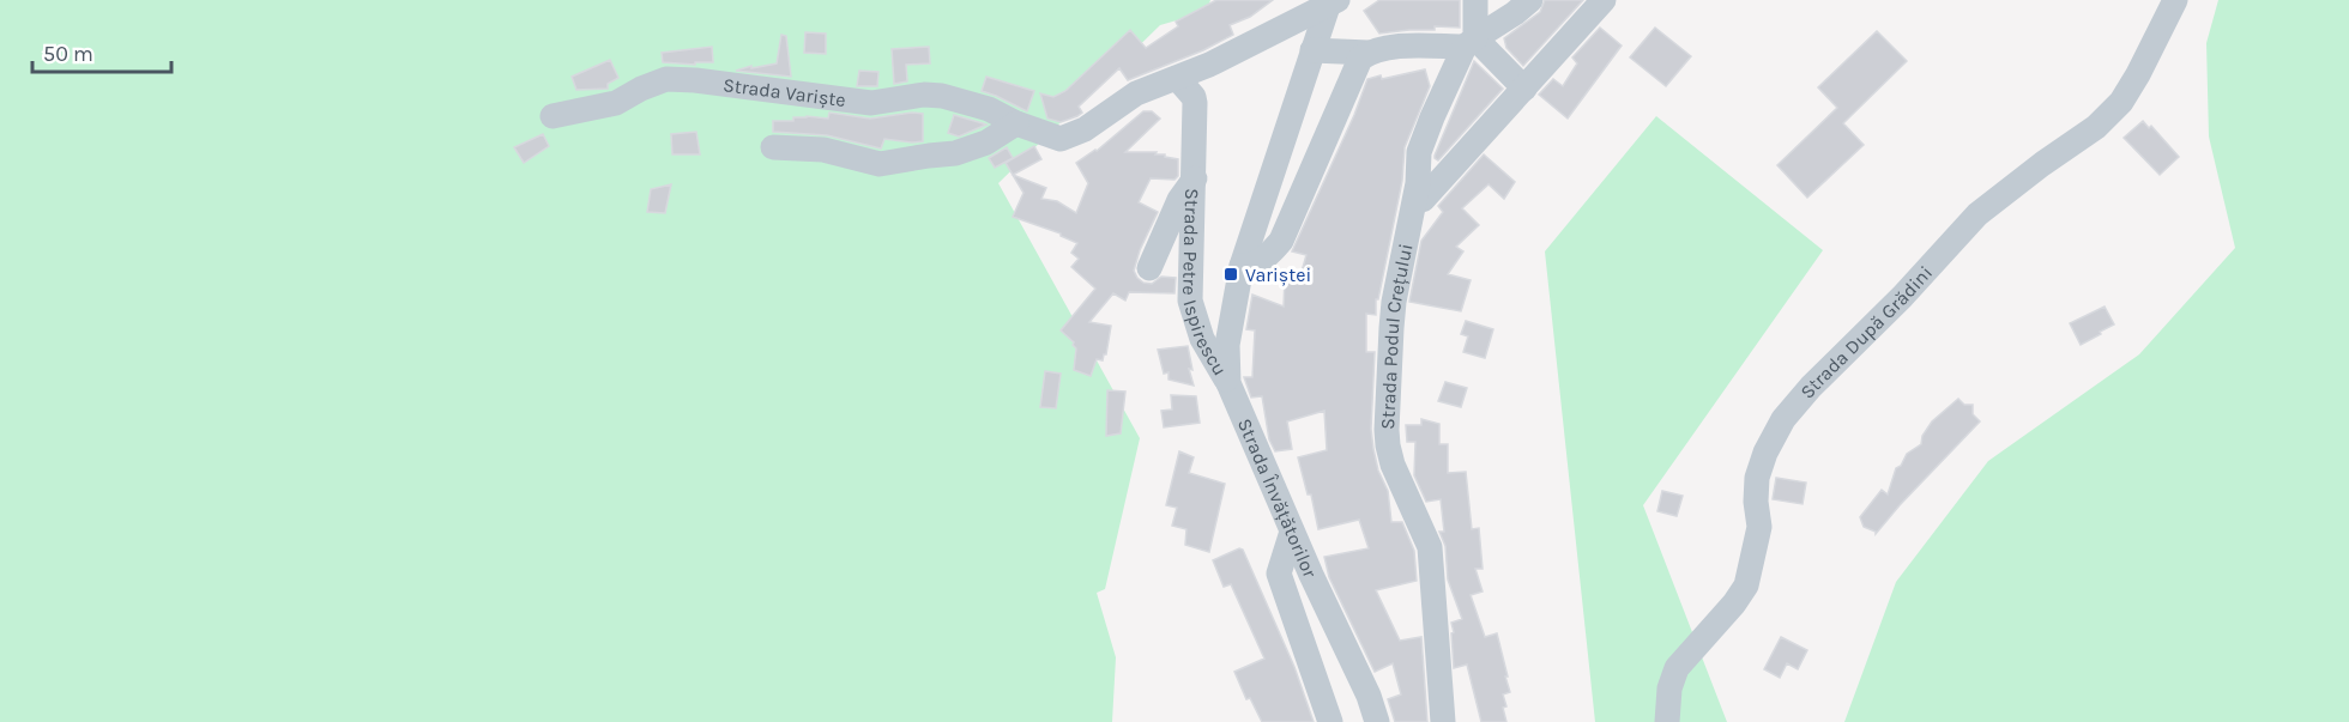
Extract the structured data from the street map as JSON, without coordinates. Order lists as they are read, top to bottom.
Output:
{
  "streets": {
    "street": [
      "Strada Variște",
      "Strada Petre Ispirescu",
      "Strada După Grădini",
      "Strada Podul Crețului",
      "Strada Învățătorilor"
    ]
  },
  "crossings": [
    ["Strada Variște", "Strada Petre Ispirescu"],
    ["Strada Variște", "Strada Învățătorilor"],
    ["Strada Petre Ispirescu", "Strada Învățătorilor"]
  ],
  "places": {
    "transit": ["Variștei"]
  },
  "scale_bar": "50 m"
}
